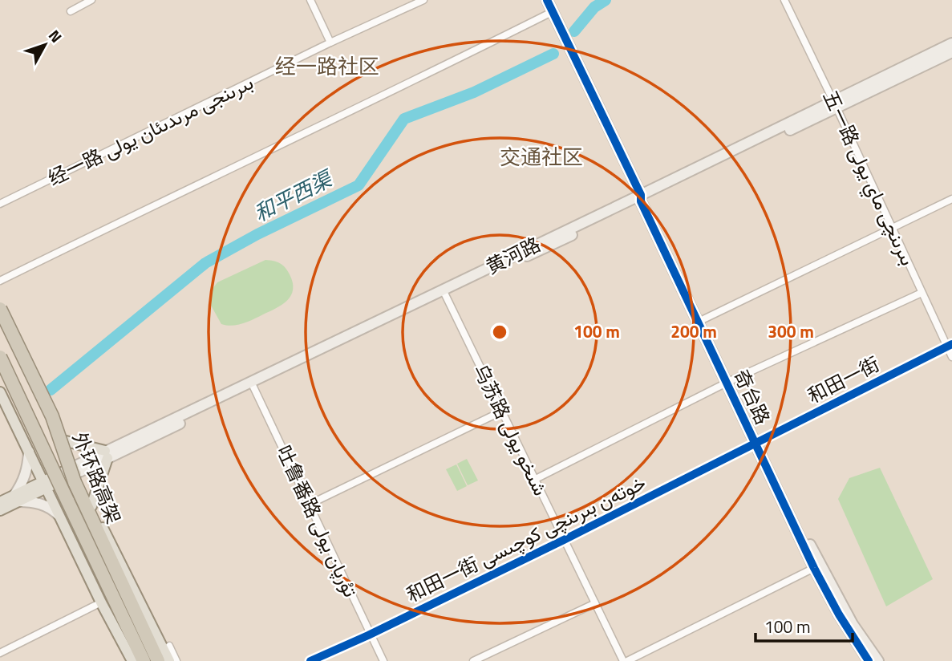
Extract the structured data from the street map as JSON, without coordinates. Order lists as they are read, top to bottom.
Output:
{
  "streets": {
    "highway": ["外环路高架"],
    "main road": ["黄河路", "奇台路"],
    "street": [
      "经一路 بىرىنجى مرىدىئان يولى",
      "五一路 بىرىنچى ماي يولى",
      "和田一街",
      "乌苏路 شىخو يولى",
      "吐鲁番路 تۇرپان يولى",
      "和田一街 خوتەن بىرىنچى كوچىسى"
    ]
  },
  "crossings": [
    ["五一路 بىرىنچى ماي يولى", "黄河路"],
    ["五一路 بىرىنچى ماي يولى", "和田一街"],
    ["黄河路", "奇台路"],
    ["黄河路", "乌苏路 شىخو يولى"],
    ["黄河路", "外环路高架"],
    ["黄河路", "吐鲁番路 تۇرپان يولى"],
    ["和田一街", "奇台路"],
    ["和田一街", "和田一街 خوتەن بىرىنچى كوچىسى"],
    ["奇台路", "和田一街 خوتەن بىرىنچى كوچىسى"],
    ["乌苏路 شىخو يولى", "和田一街 خوتەن بىرىنچى كوچىسى"],
    ["吐鲁番路 تۇرپان يولى", "和田一街 خوتەن بىرىنچى كوچىسى"]
  ],
  "districts": ["经一路社区", "交通社区"],
  "water": ["和平西渠"],
  "scale_bar": "100 m",
  "north": "top right",
  "rings": ["100 m", "200 m", "300 m"]
}
